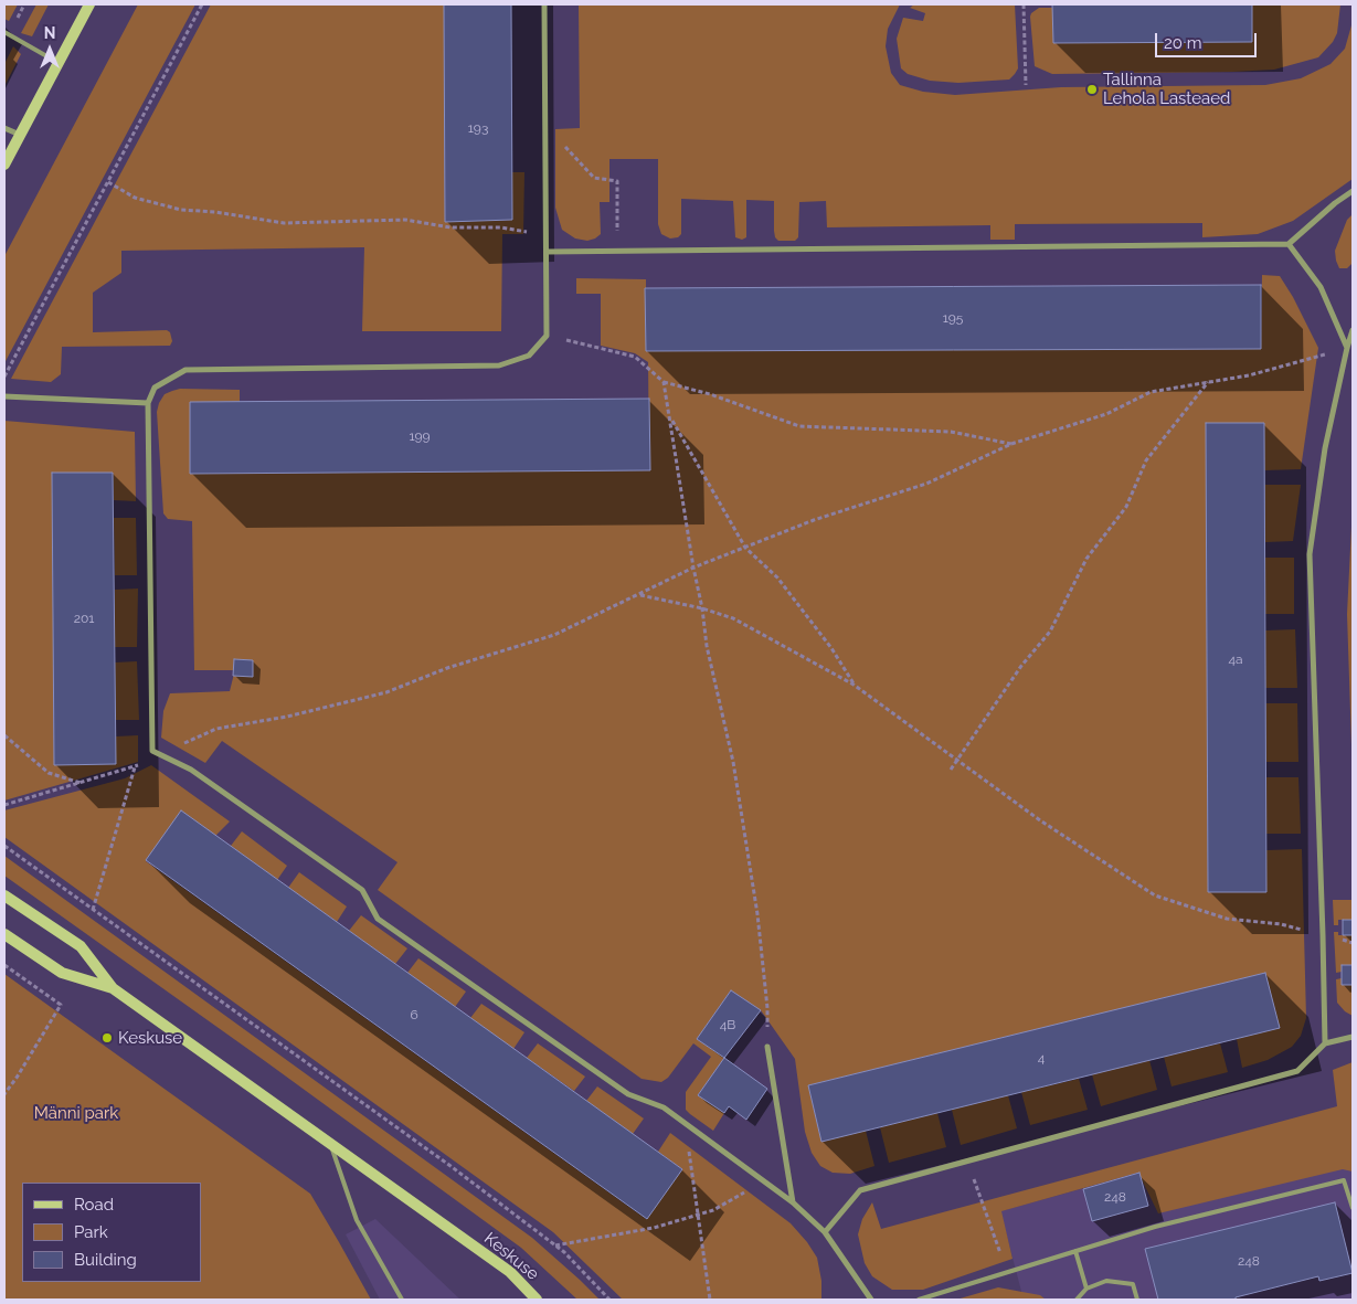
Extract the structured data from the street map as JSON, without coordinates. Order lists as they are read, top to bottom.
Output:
{
  "streets": {
    "street": ["Keskuse"]
  },
  "parks": ["Männi park"],
  "places": ["Tallinna Lehola Lasteaed", "Keskuse"],
  "house_numbers": [
    "193",
    "195",
    "199",
    "201",
    "4a",
    "6",
    "4B",
    "4",
    "248",
    "248"
  ],
  "legend": ["Road", "Park", "Building"],
  "scale_bar": "20 m",
  "north": "top"
}
